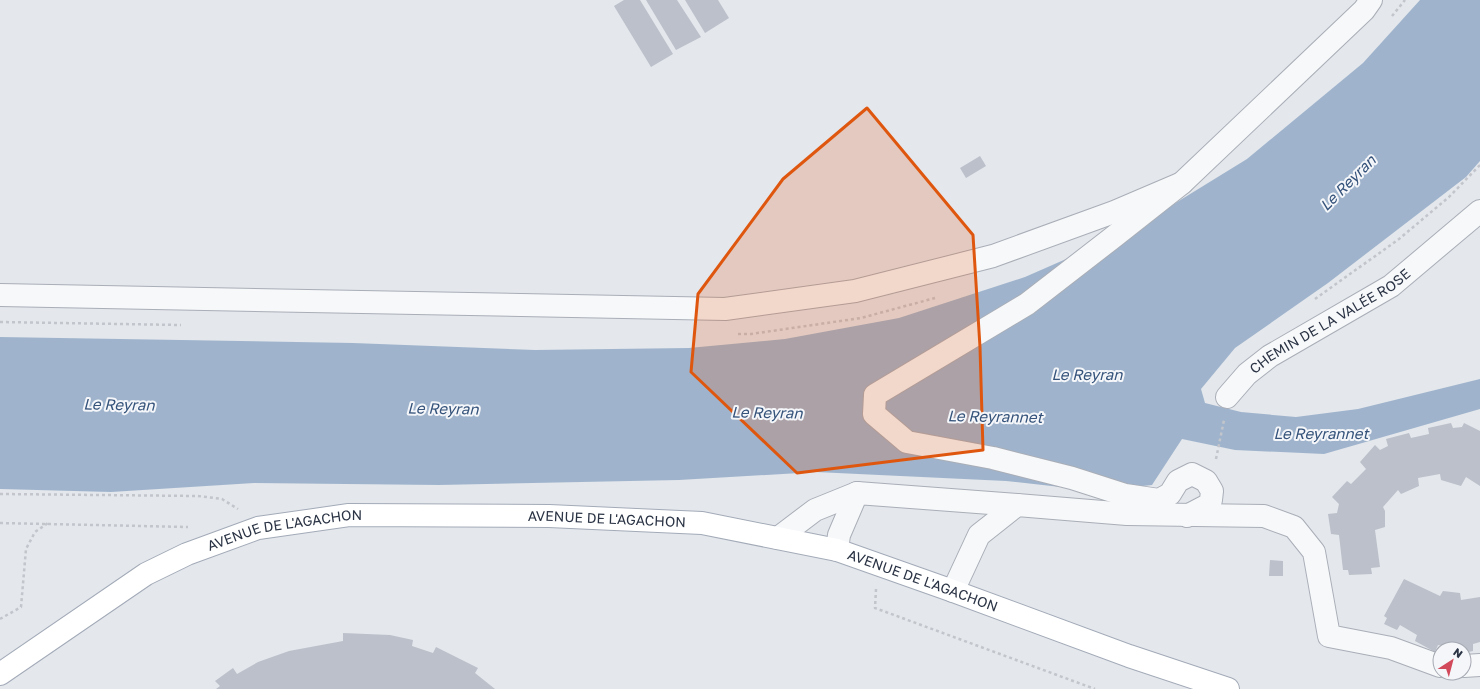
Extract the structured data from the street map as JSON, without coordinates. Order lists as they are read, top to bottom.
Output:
{
  "streets": {
    "main road": ["AVENUE DE L'AGACHON"],
    "street": ["CHEMIN DE LA VALÉE ROSE"]
  },
  "water": ["Le Reyran", "Le Reyrannet"],
  "north": "top right"
}
